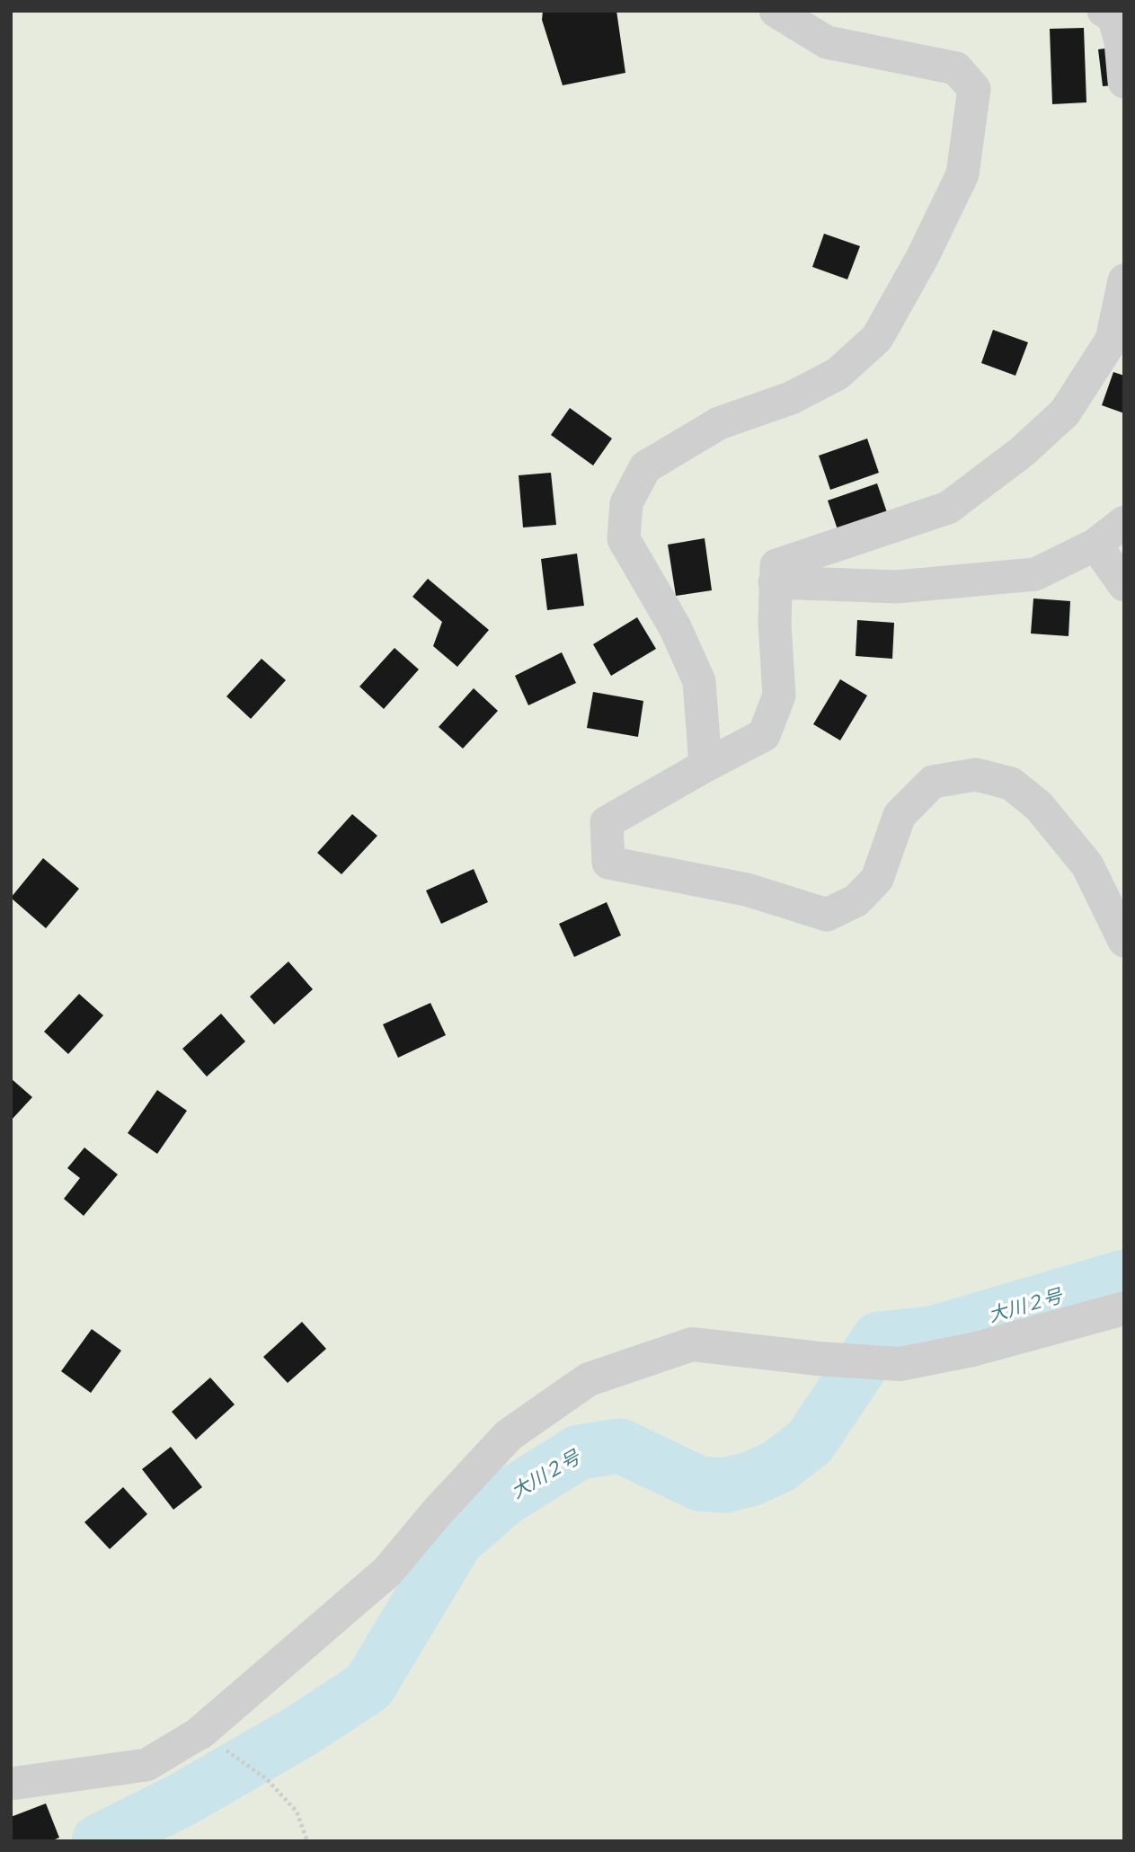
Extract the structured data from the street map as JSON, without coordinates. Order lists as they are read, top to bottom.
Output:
{
  "water": ["大川２号"]
}
